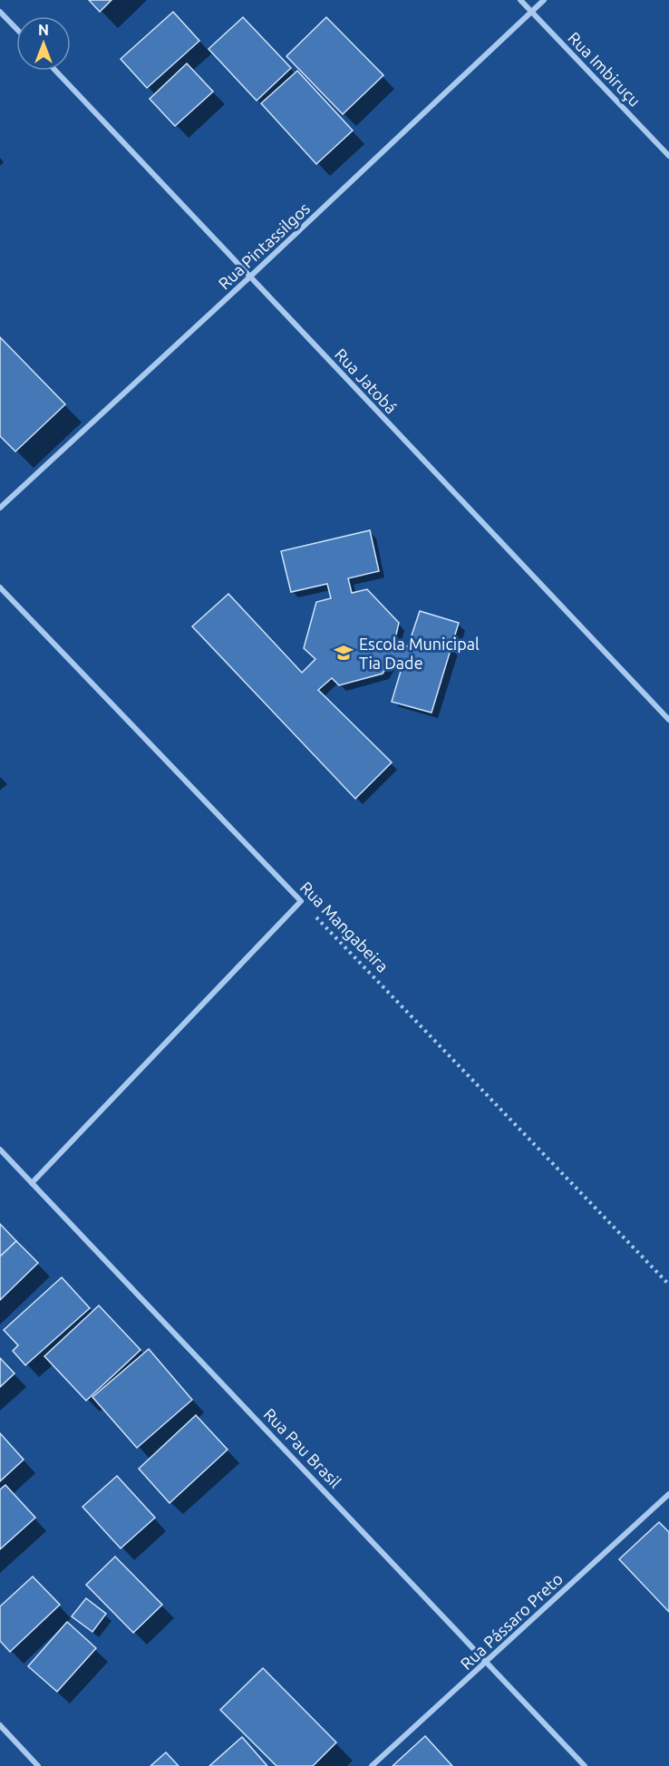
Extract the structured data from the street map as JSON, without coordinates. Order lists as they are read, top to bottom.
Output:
{
  "streets": {
    "street": [
      "Rua Imbiruçu",
      "Rua Pintassilgos",
      "Rua Jatobá",
      "Rua Mangabeira",
      "Rua Pau Brasil",
      "Rua Pássaro Preto"
    ]
  },
  "crossings": [
    ["Rua Imbiruçu", "Rua Pintassilgos"],
    ["Rua Pintassilgos", "Rua Jatobá"],
    ["Rua Pau Brasil", "Rua Pássaro Preto"]
  ],
  "places": {
    "school or university": ["Escola Municipal Tia Dade"]
  },
  "north": "top"
}
